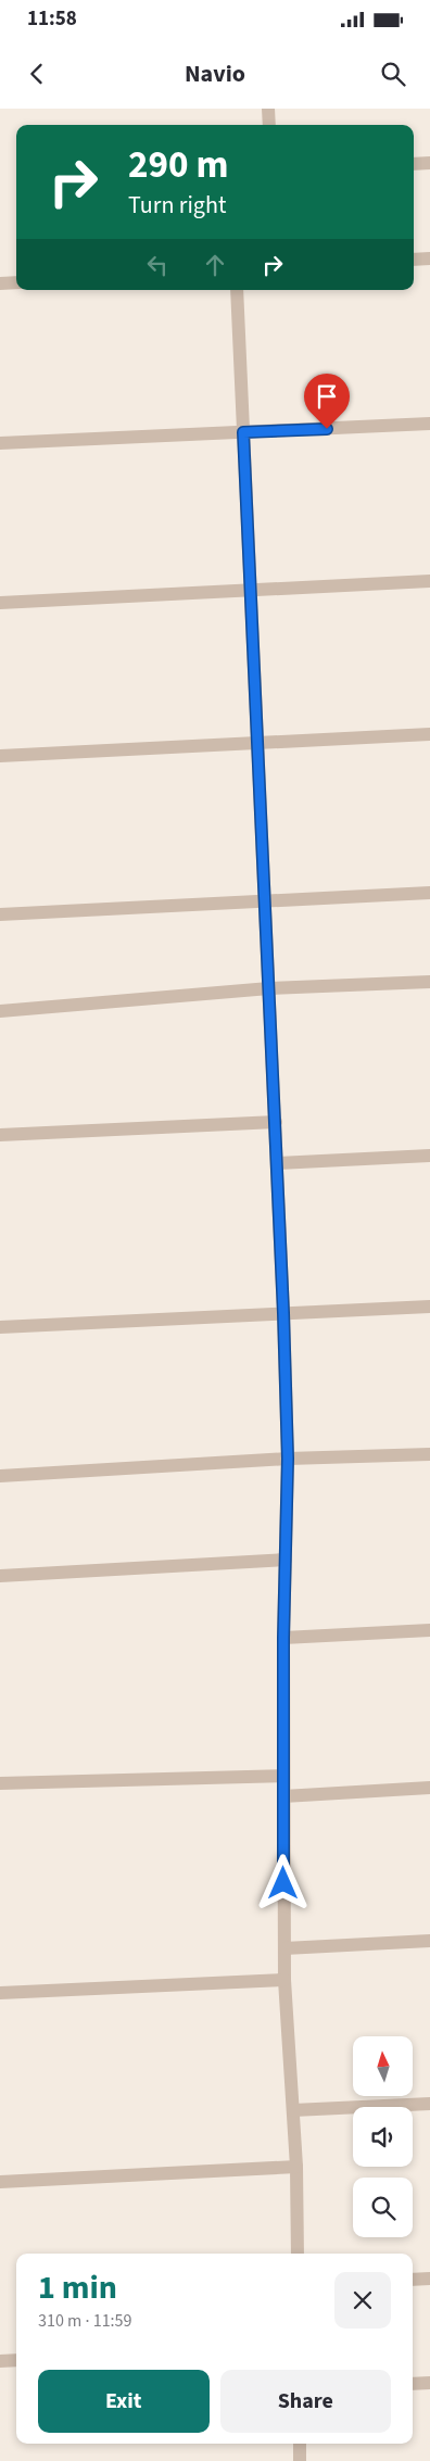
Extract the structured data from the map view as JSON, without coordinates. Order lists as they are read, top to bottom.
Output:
{
  "north": "top",
  "page": {
    "status": "11:58",
    "header": "Navio",
    "turn": ["290 m", "Turn right"],
    "heading": ["1 min", "310 m · 11:59"],
    "buttons": ["Exit", "Share"]
  }
}
